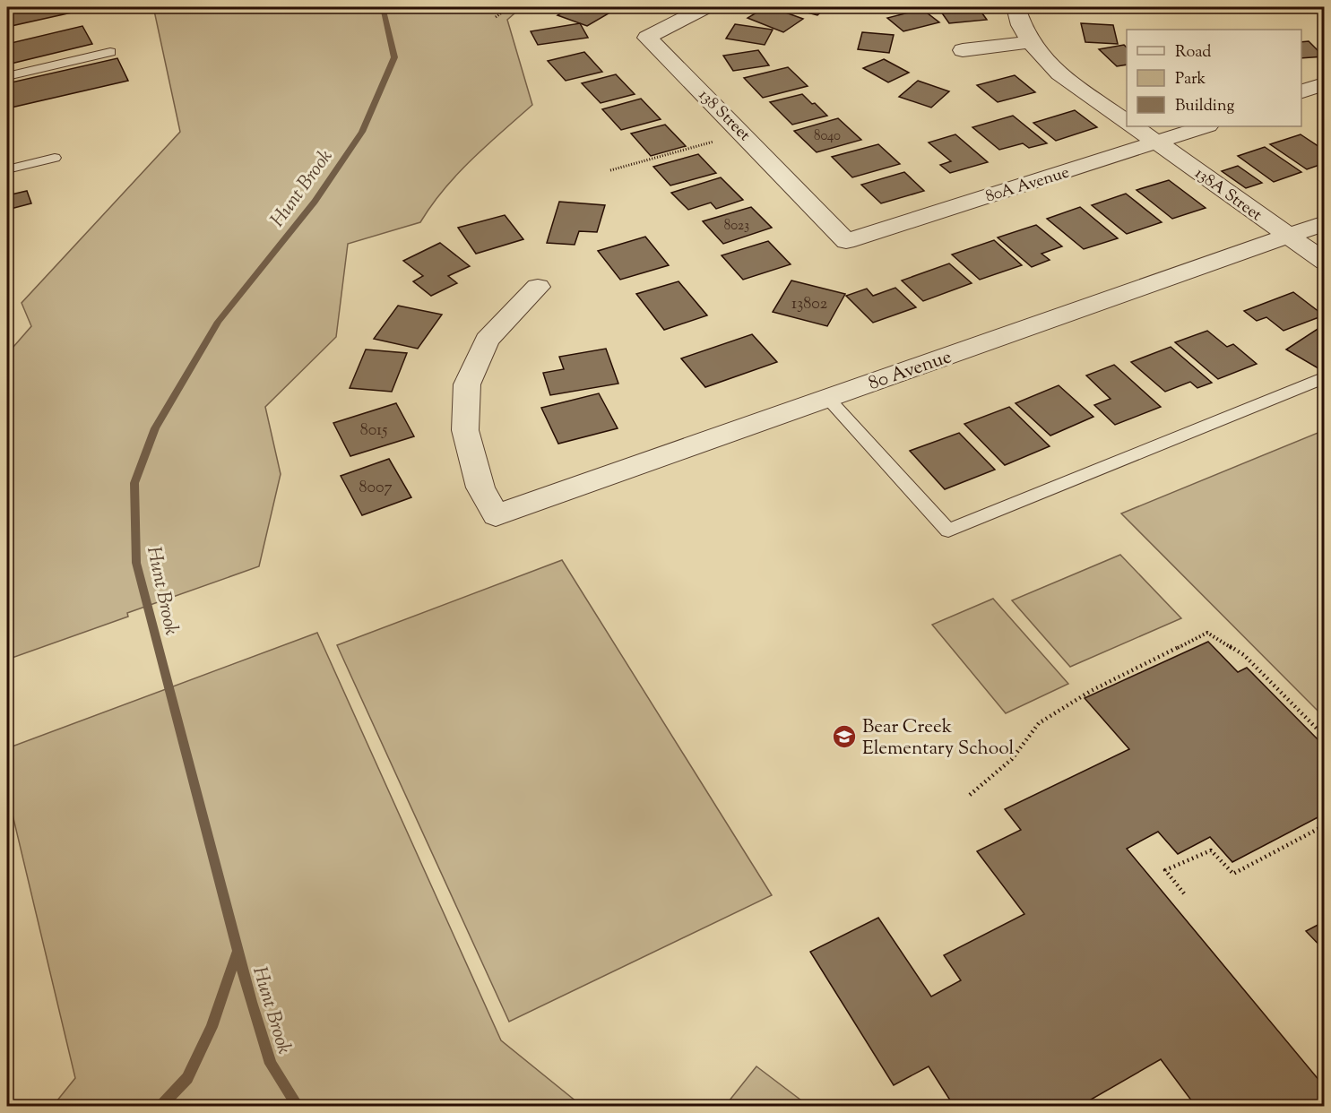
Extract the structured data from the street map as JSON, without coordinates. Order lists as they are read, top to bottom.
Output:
{
  "streets": {
    "street": [
      "138 Street",
      "80A Avenue",
      "138A Street",
      "80 Avenue"
    ]
  },
  "crossings": [
    ["138 Street", "80A Avenue"],
    ["80A Avenue", "138A Street"],
    ["138A Street", "80 Avenue"]
  ],
  "water": ["Hunt Brook"],
  "places": {
    "school or university": ["Bear Creek Elementary School"]
  },
  "house_numbers": [
    "8040",
    "8023",
    "13802",
    "8015",
    "8007"
  ],
  "legend": ["Road", "Park", "Building"]
}
